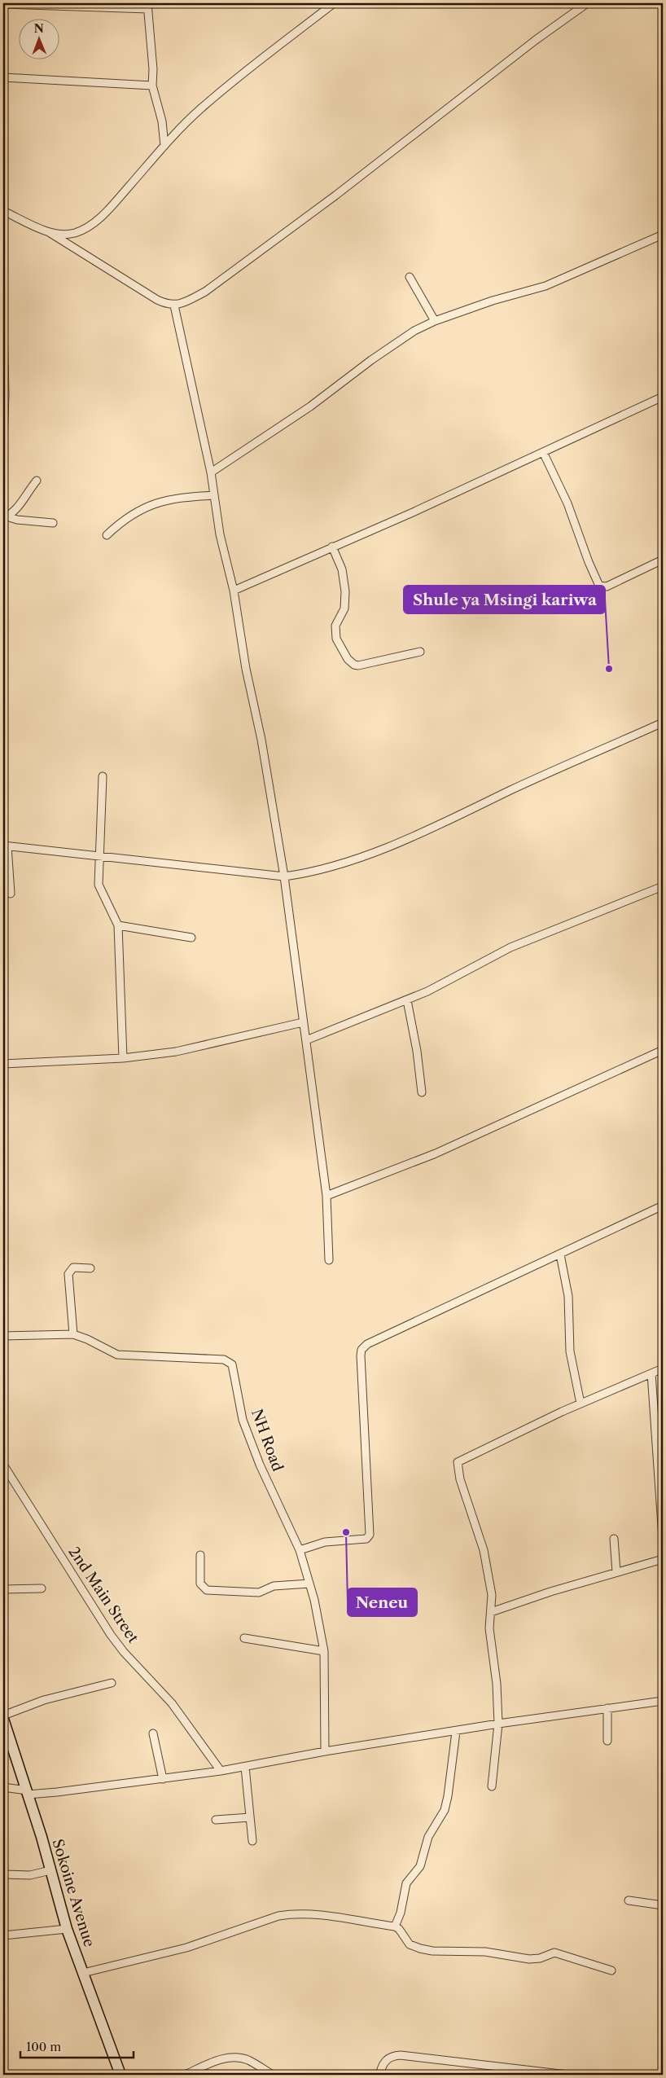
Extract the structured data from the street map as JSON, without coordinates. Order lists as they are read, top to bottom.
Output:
{
  "streets": {
    "street": ["NH Road", "2nd Main Street", "Sokoine Avenue"]
  },
  "places": ["Shule ya Msingi kariwa", "Neneu"],
  "scale_bar": "100 m",
  "north": "top"
}
